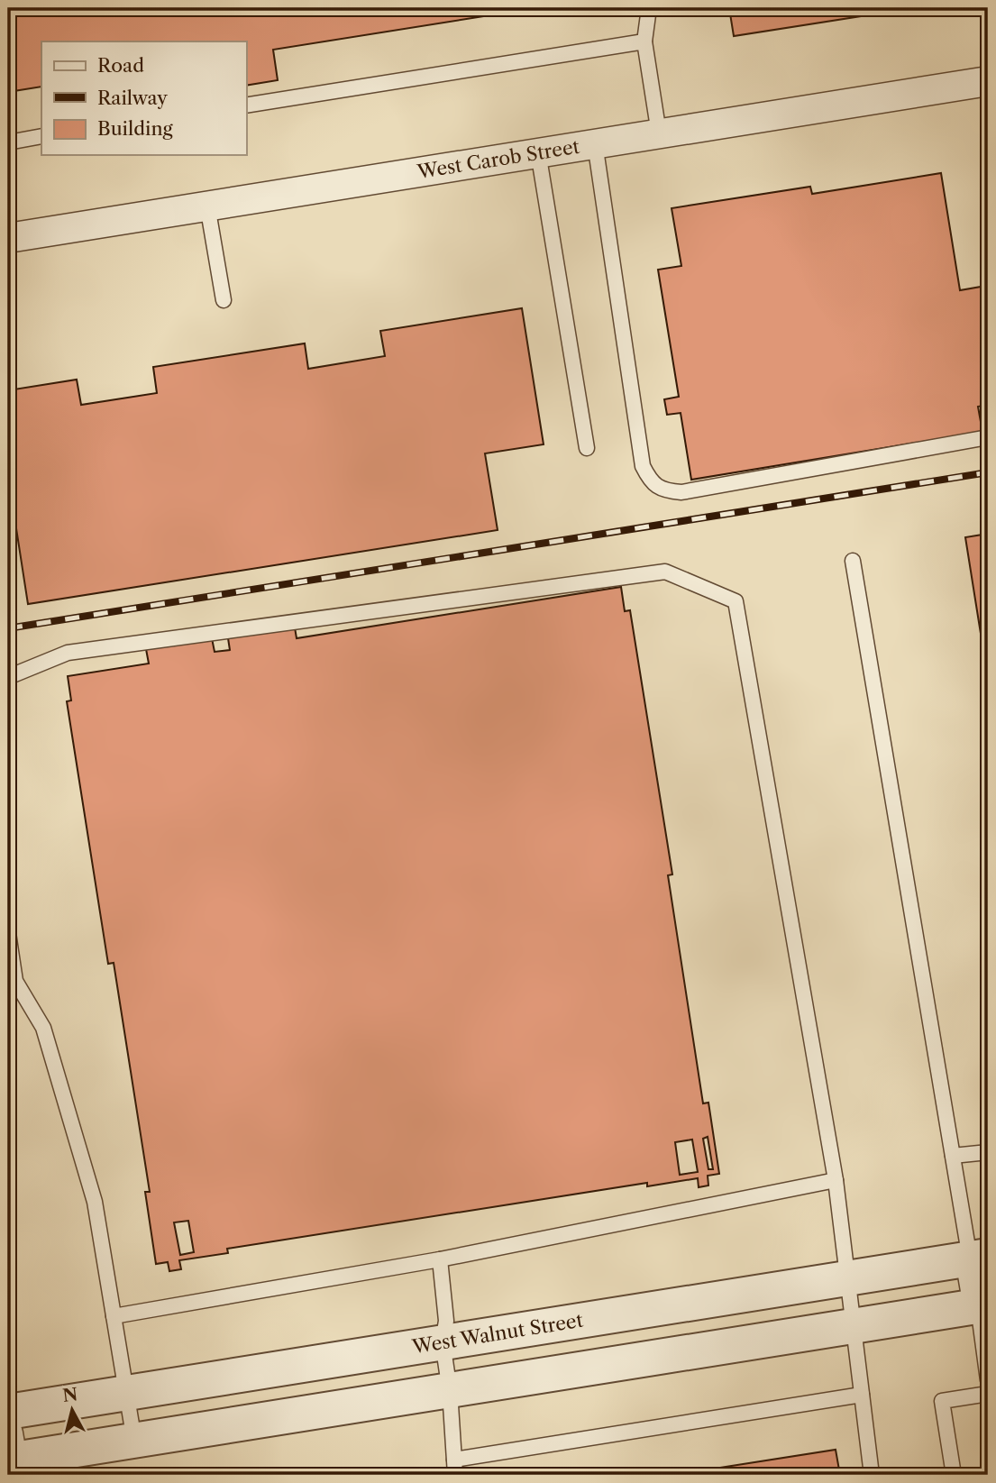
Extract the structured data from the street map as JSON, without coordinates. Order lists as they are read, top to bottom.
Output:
{
  "streets": {
    "street": ["West Carob Street", "West Walnut Street"]
  },
  "legend": ["Road", "Railway", "Building"],
  "north": "top"
}
